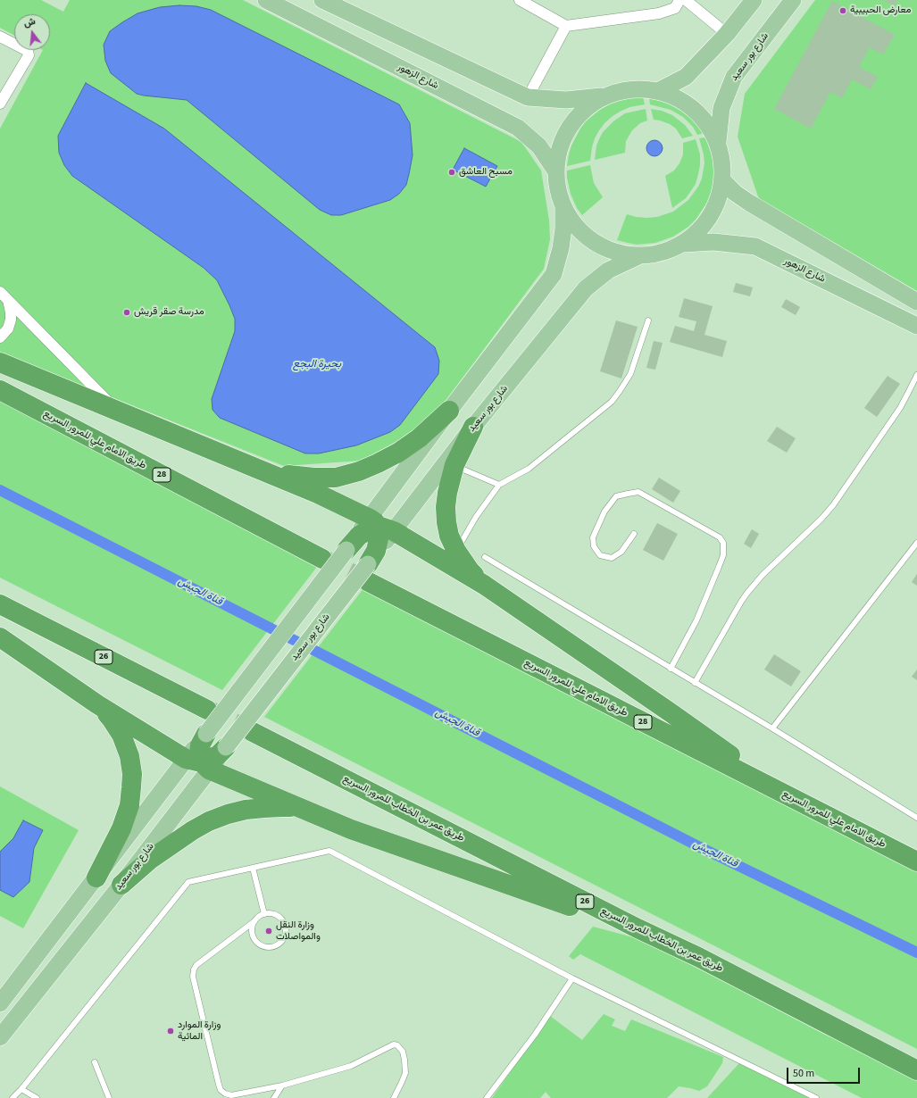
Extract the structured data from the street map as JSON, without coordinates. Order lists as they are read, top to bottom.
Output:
{
  "streets": {
    "highway": [
      "طريق الامام علي للمرور السريع",
      "28",
      "26",
      "طريق عمر بن الخطاب للمرور السريع"
    ],
    "main road": ["شارع بور سعيد", "شارع الزهور"]
  },
  "crossings": [
    ["شارع بور سعيد", "طريق الامام علي للمرور السريع"]
  ],
  "water": ["بحيرة البجع", "قناة الجيش"],
  "places": [
    "معارض الحبيبية",
    "مسبح العاشق",
    "مدرسة صقر قريش",
    "وزارة النقل والمواصلات",
    "وزارة الموارد المائية"
  ],
  "scale_bar": "50 m",
  "north": "top"
}
